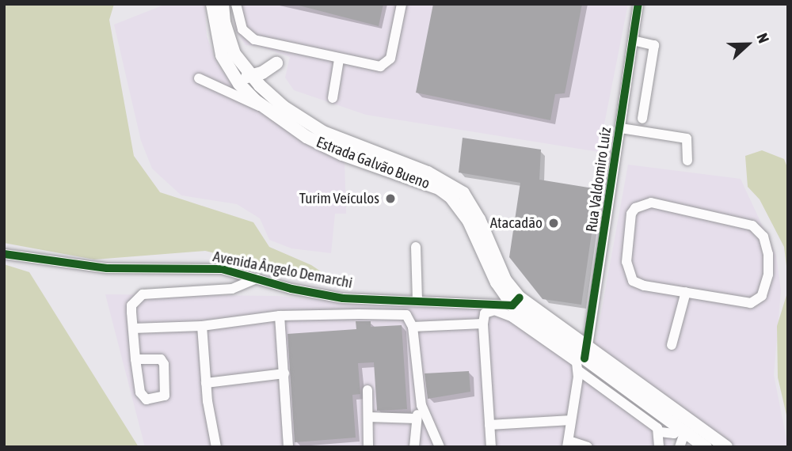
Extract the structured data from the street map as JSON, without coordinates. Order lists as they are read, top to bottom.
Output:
{
  "streets": {
    "main road": ["Estrada Galvão Bueno"],
    "street": ["Rua Valdomiro Luíz", "Avenida Ângelo Demarchi"]
  },
  "crossings": [
    ["Estrada Galvão Bueno", "Avenida Ângelo Demarchi"]
  ],
  "places": ["Turim Veículos", "Atacadão"],
  "north": "right"
}
